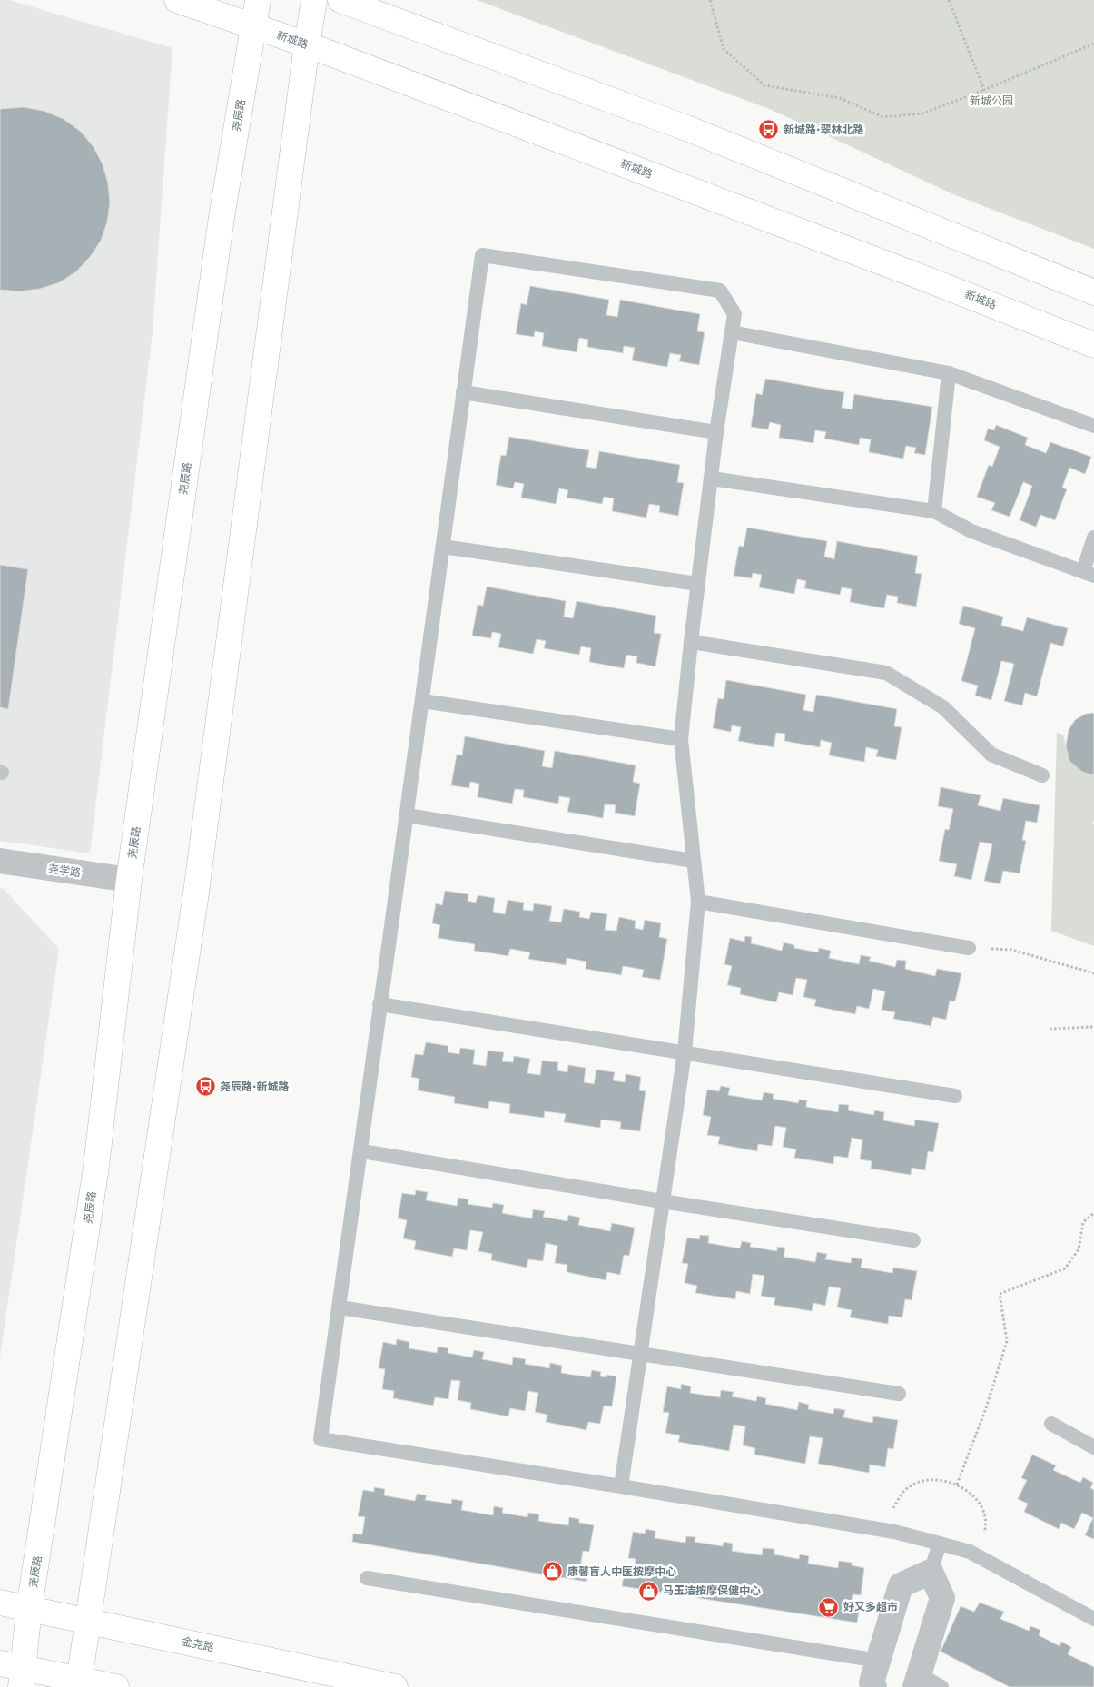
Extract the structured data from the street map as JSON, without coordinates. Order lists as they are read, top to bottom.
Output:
{
  "streets": {
    "main road": ["新城路", "尧辰路", "金尧路"],
    "street": ["尧学路"]
  },
  "crossings": [
    ["新城路", "尧辰路"],
    ["尧辰路", "尧学路"],
    ["尧辰路", "金尧路"]
  ],
  "parks": ["新城公园"],
  "places": {
    "bus stop": ["新城路·翠林北路", "尧辰路·新城路"],
    "shop": ["康馨盲人中医按摩中心", "马玉洁按摩保健中心"],
    "supermarket": ["好又多超市"]
  }
}
